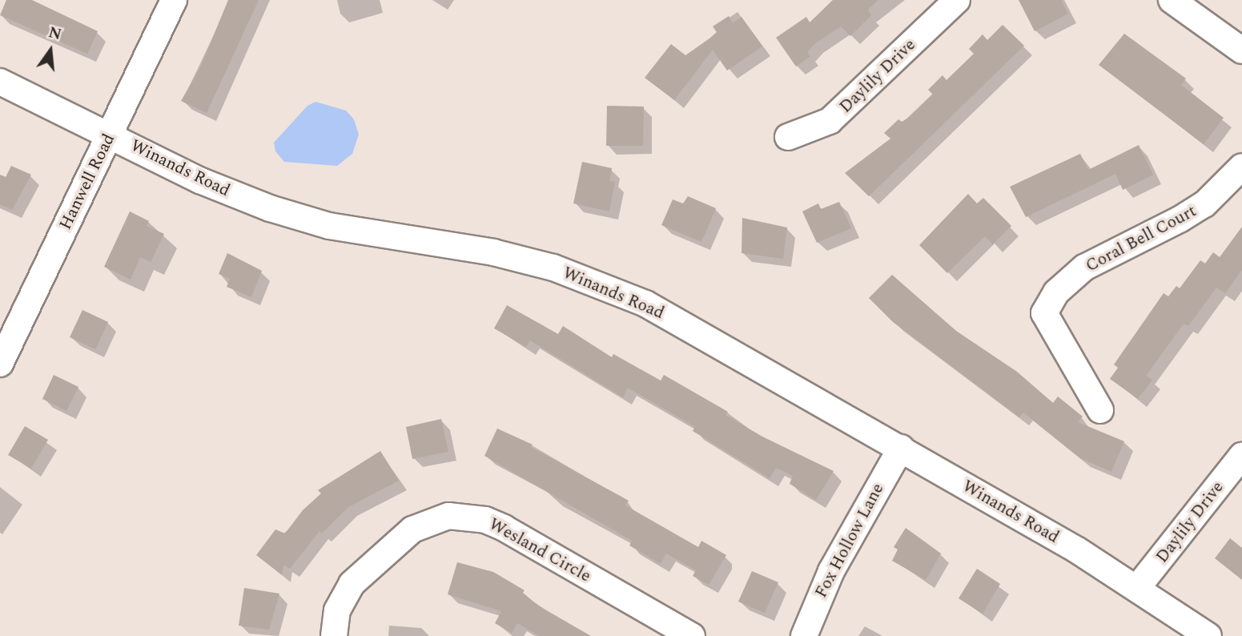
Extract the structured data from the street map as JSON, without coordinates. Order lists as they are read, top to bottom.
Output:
{
  "streets": {
    "street": [
      "Daylily Drive",
      "Winands Road",
      "Hanwell Road",
      "Coral Bell Court",
      "Fox Hollow Lane",
      "Wesland Circle"
    ]
  },
  "crossings": [
    ["Daylily Drive", "Winands Road"],
    ["Winands Road", "Hanwell Road"],
    ["Winands Road", "Fox Hollow Lane"]
  ],
  "north": "top"
}
